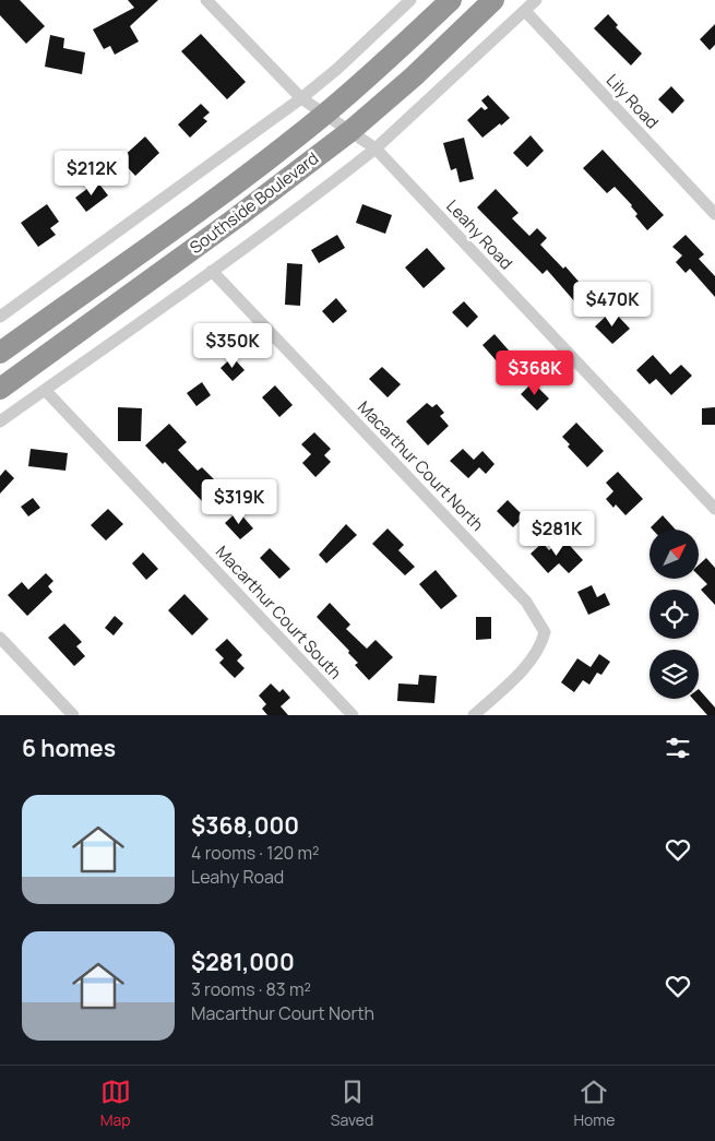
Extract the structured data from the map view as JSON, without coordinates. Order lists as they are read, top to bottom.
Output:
{
  "streets": {
    "highway": ["Southside Boulevard"],
    "street": [
      "Lily Road",
      "Leahy Road",
      "Macarthur Court North",
      "Macarthur Court South"
    ]
  },
  "crossings": [
    ["Southside Boulevard", "Leahy Road"]
  ],
  "north": "top right",
  "page": {
    "price": [
      "$212K",
      "$470K",
      "$350K",
      "$368K",
      "$319K",
      "$281K"
    ],
    "heading": "6 homes",
    "list": [
      {
        "name": "$368,000",
        "note": "4 rooms · 120 m² · Leahy Road"
      },
      {
        "name": "$281,000",
        "note": "3 rooms · 83 m² · Macarthur Court North"
      }
    ],
    "tabs": ["Map", "Saved", "Home"]
  }
}
